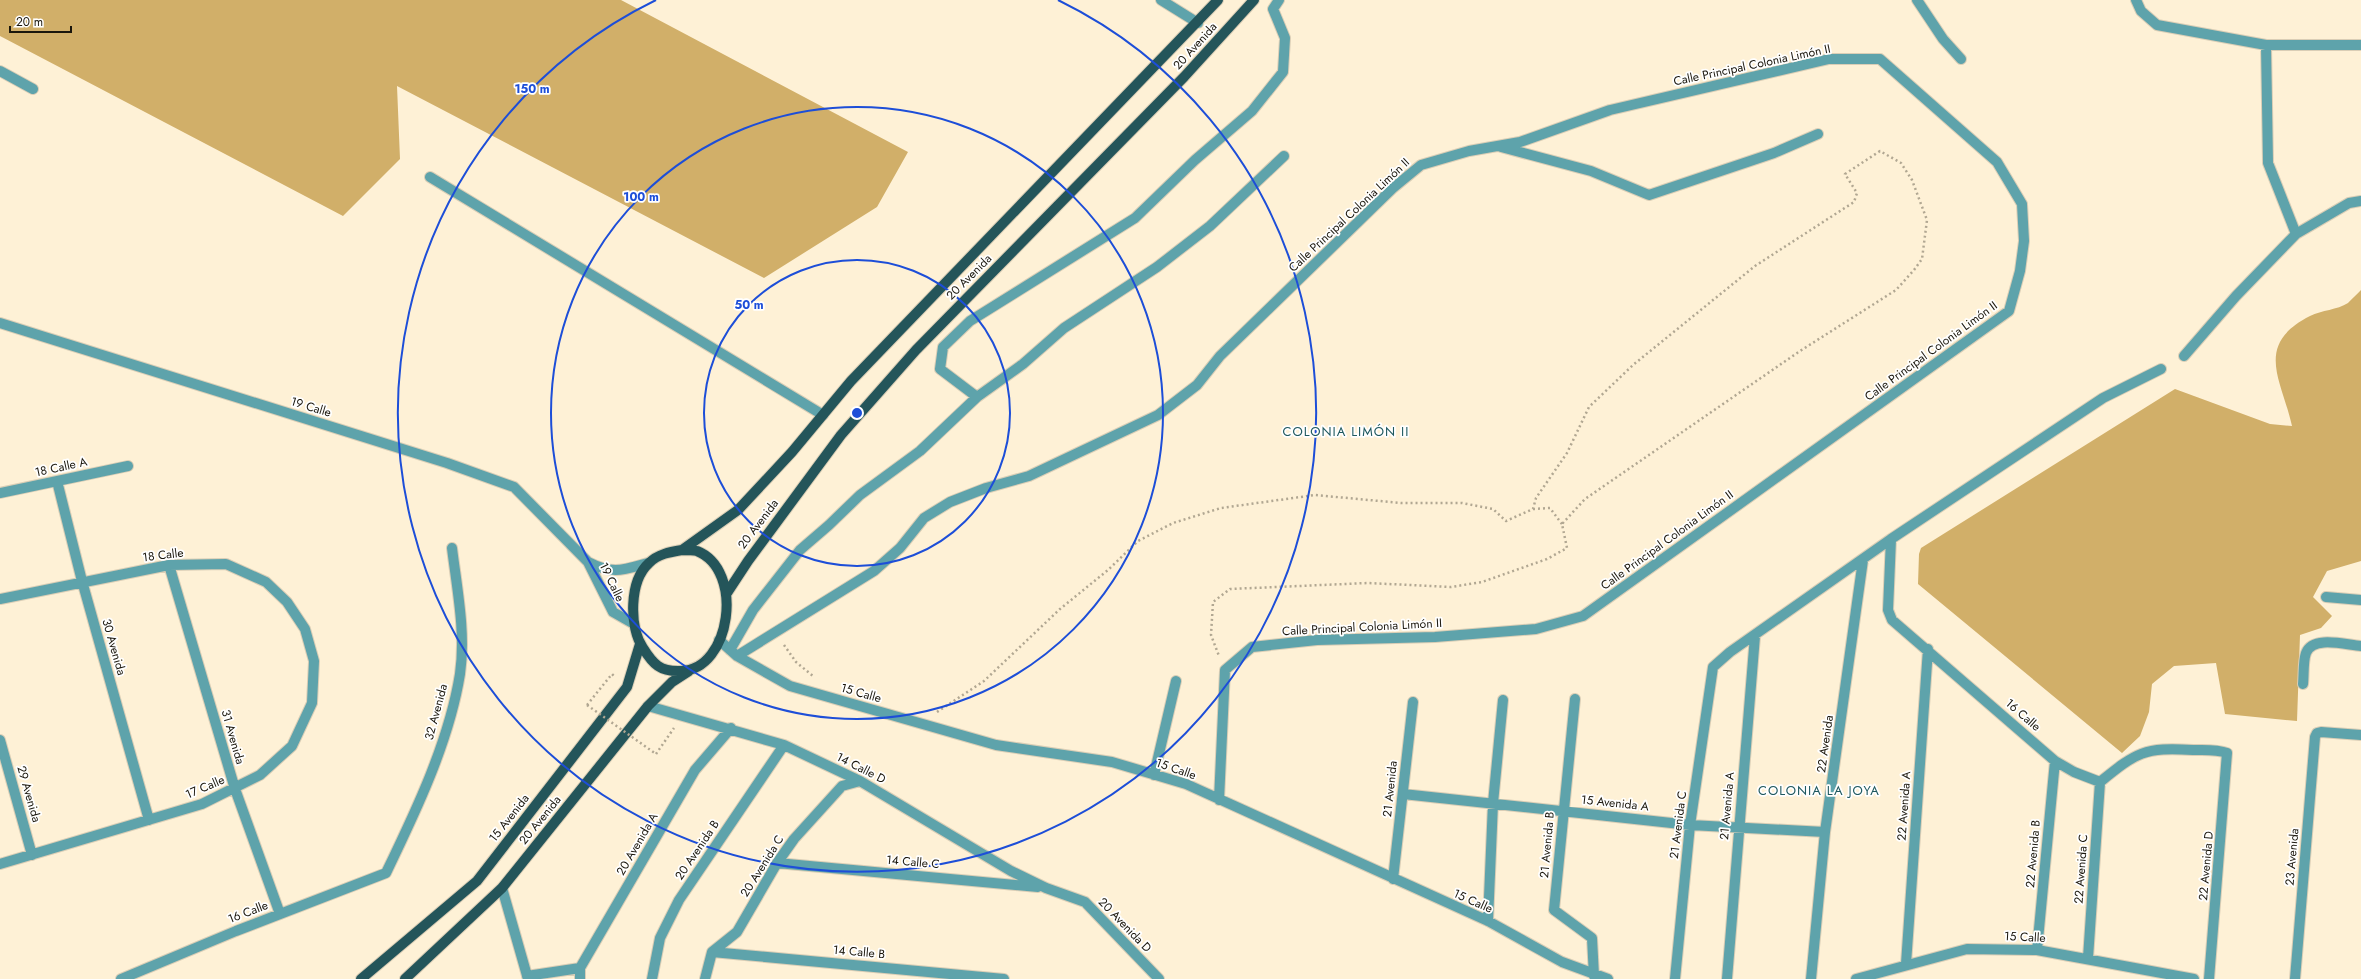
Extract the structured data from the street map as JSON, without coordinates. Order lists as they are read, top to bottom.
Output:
{
  "streets": {
    "main road": ["20 Avenida", "15 Avenida"],
    "street": [
      "Calle Principal Colonia Limón II",
      "19 Calle",
      "18 Calle A",
      "18 Calle",
      "30 Avenida",
      "15 Calle",
      "32 Avenida",
      "16 Calle",
      "31 Avenida",
      "22 Avenida",
      "14 Calle D",
      "17 Calle",
      "21 Avenida",
      "29 Avenida",
      "15 Avenida A",
      "21 Avenida A",
      "22 Avenida A",
      "21 Avenida C",
      "20 Avenida A",
      "21 Avenida B",
      "20 Avenida B",
      "22 Avenida B",
      "23 Avenida",
      "14 Calle C",
      "20 Avenida C",
      "22 Avenida D",
      "22 Avenida C",
      "20 Avenida D",
      "14 Calle B"
    ]
  },
  "crossings": [
    ["20 Avenida", "19 Calle"],
    ["20 Avenida", "15 Calle"],
    ["20 Avenida", "14 Calle D"],
    ["20 Avenida", "15 Avenida"],
    ["Calle Principal Colonia Limón II", "15 Calle"],
    ["19 Calle", "15 Calle"],
    ["19 Calle", "15 Avenida"],
    ["18 Calle A", "30 Avenida"],
    ["18 Calle", "30 Avenida"],
    ["18 Calle", "31 Avenida"],
    ["18 Calle", "17 Calle"],
    ["30 Avenida", "17 Calle"],
    ["15 Calle", "21 Avenida"],
    ["15 Calle", "22 Avenida A"],
    ["15 Calle", "15 Avenida"],
    ["15 Calle", "21 Avenida B"],
    ["15 Calle", "22 Avenida B"],
    ["15 Calle", "22 Avenida C"],
    ["32 Avenida", "16 Calle"],
    ["16 Calle", "31 Avenida"],
    ["16 Calle", "22 Avenida A"],
    ["16 Calle", "22 Avenida B"],
    ["16 Calle", "22 Avenida D"],
    ["16 Calle", "22 Avenida C"],
    ["31 Avenida", "17 Calle"],
    ["22 Avenida", "15 Avenida A"],
    ["14 Calle D", "20 Avenida A"],
    ["14 Calle D", "20 Avenida B"],
    ["14 Calle D", "14 Calle C"],
    ["14 Calle D", "20 Avenida C"],
    ["14 Calle D", "20 Avenida D"],
    ["17 Calle", "29 Avenida"],
    ["21 Avenida", "15 Avenida A"],
    ["15 Avenida A", "21 Avenida A"],
    ["15 Avenida A", "21 Avenida C"],
    ["15 Avenida A", "21 Avenida B"],
    ["21 Avenida A", "21 Avenida C"],
    ["14 Calle C", "20 Avenida C"],
    ["14 Calle C", "20 Avenida D"],
    ["20 Avenida C", "14 Calle B"],
    ["22 Avenida D", "22 Avenida C"]
  ],
  "districts": ["COLONIA LIMÓN II", "COLONIA LA JOYA"],
  "scale_bar": "20 m",
  "rings": ["150 m", "100 m", "50 m"]
}
